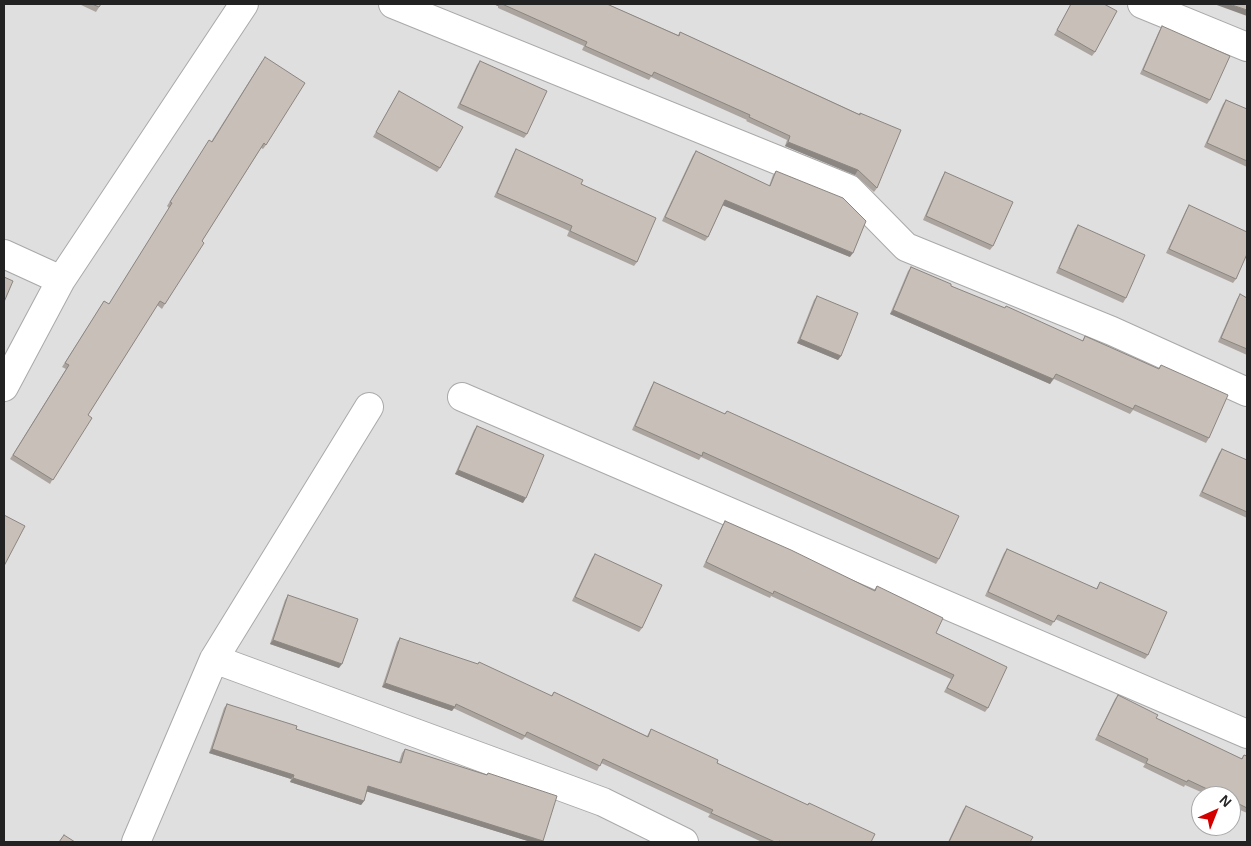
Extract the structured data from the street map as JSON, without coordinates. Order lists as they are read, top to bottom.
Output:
{
  "north": "top right"
}
